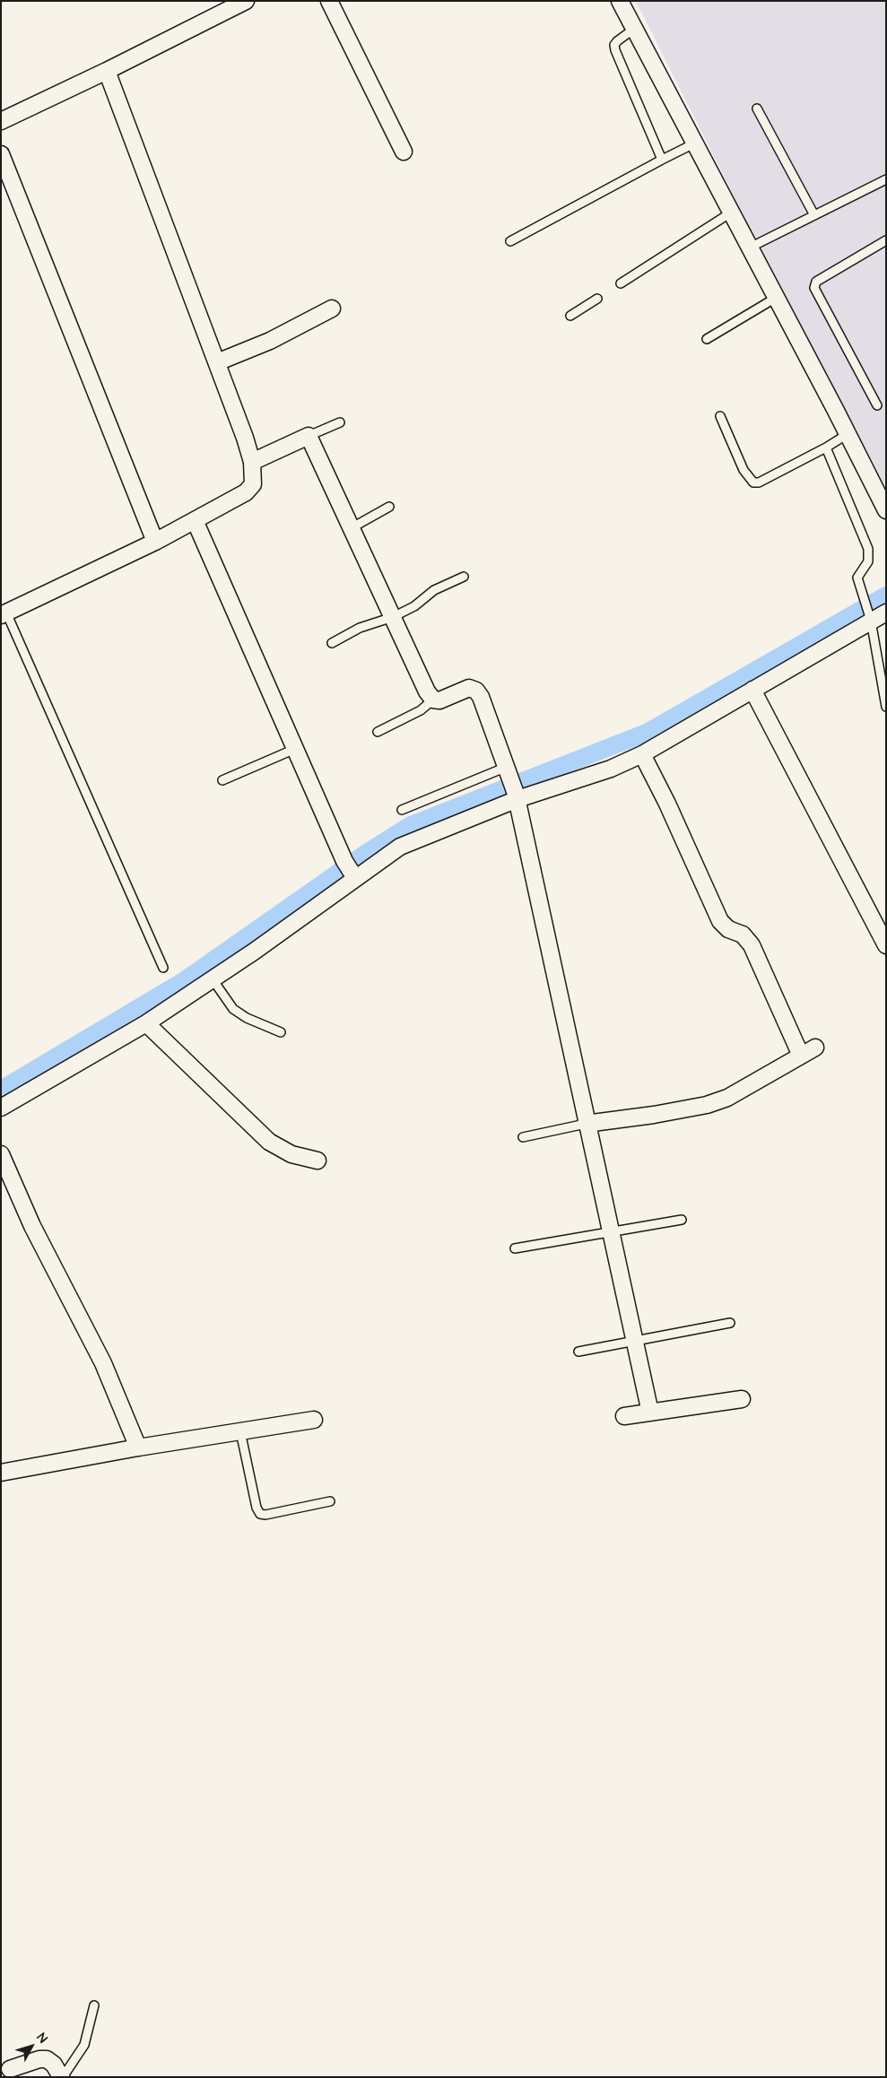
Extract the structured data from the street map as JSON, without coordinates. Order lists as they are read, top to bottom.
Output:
{
  "north": "top right"
}
